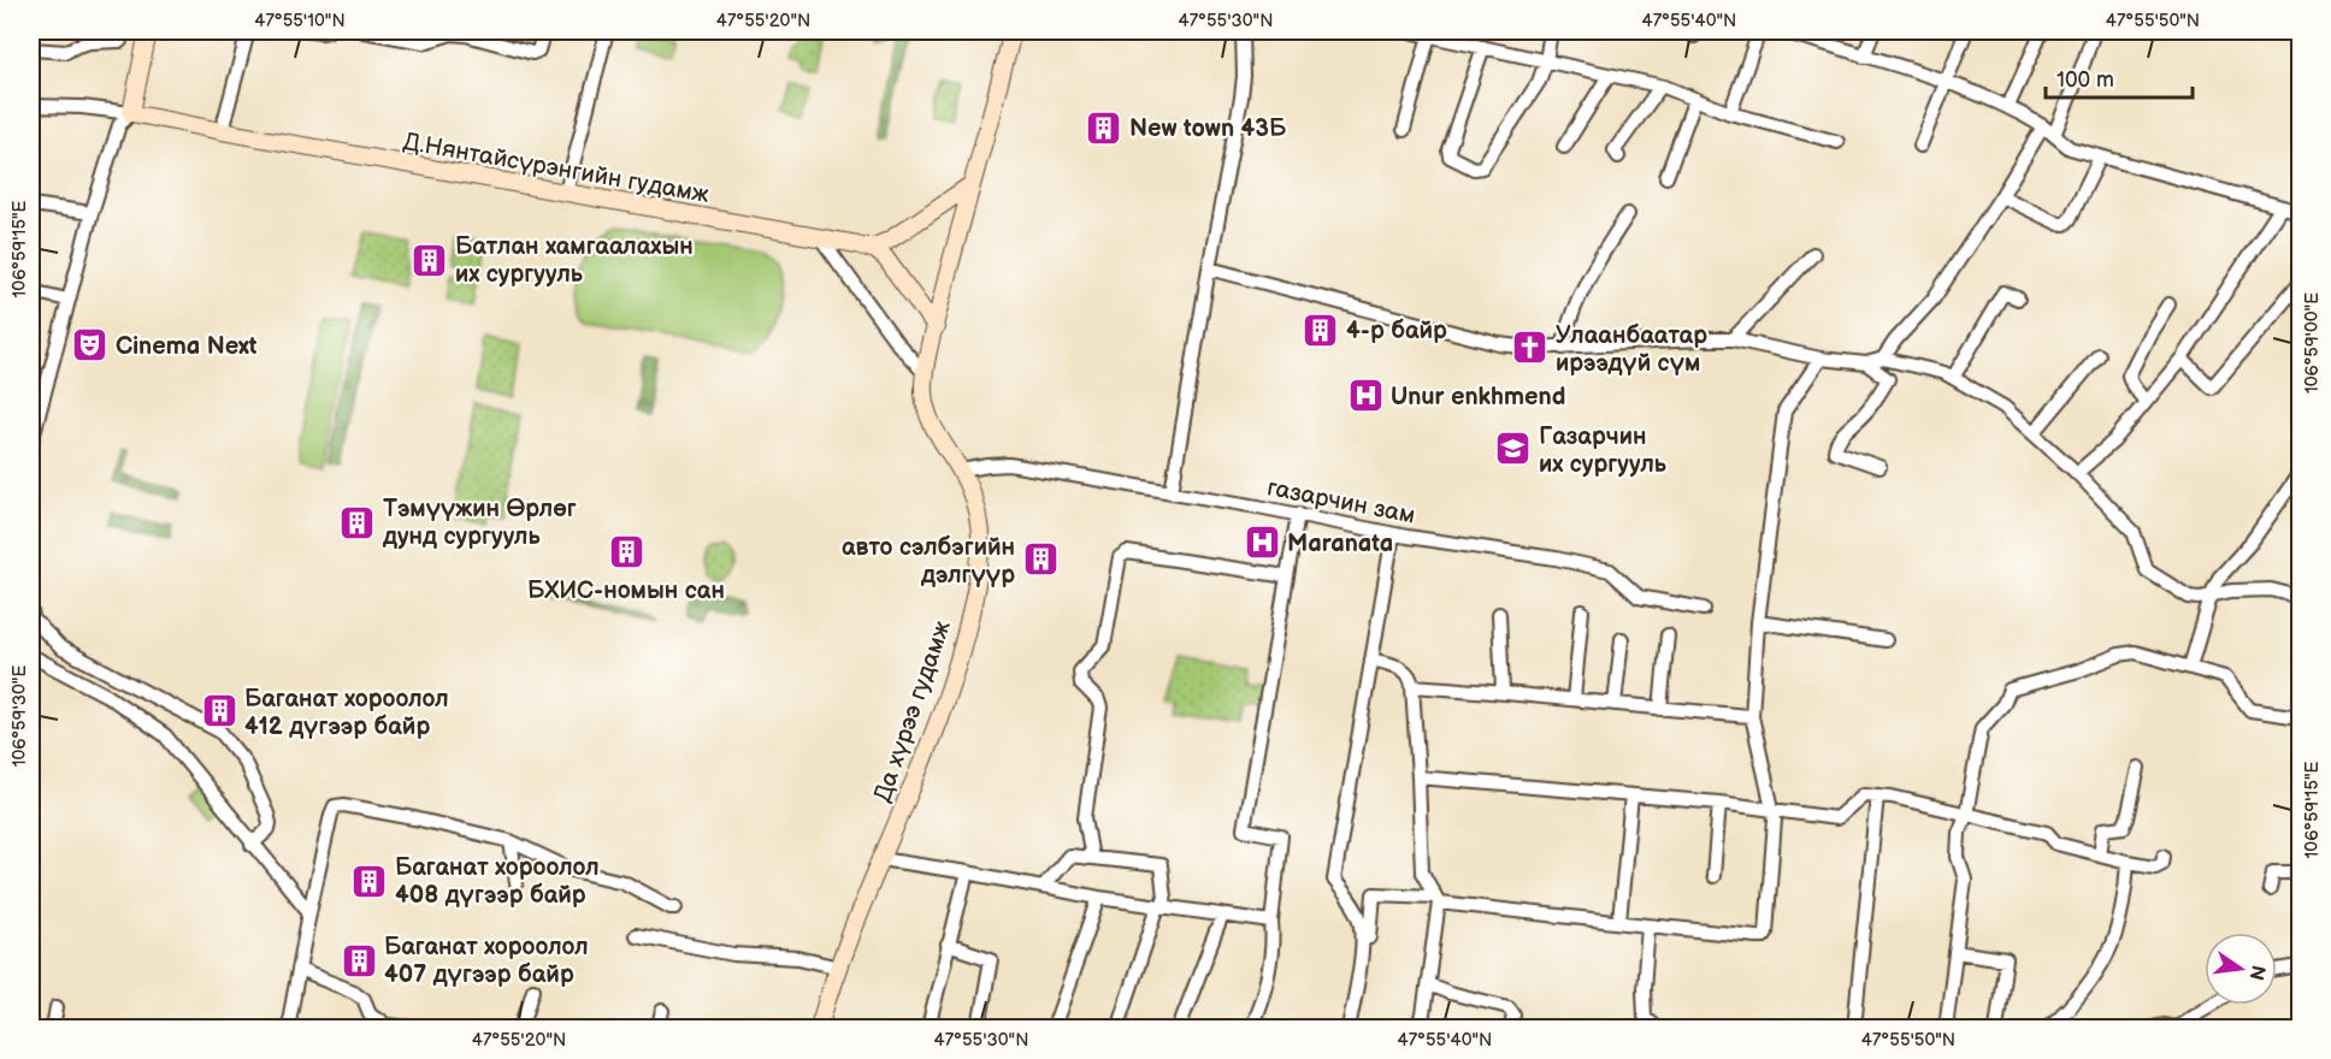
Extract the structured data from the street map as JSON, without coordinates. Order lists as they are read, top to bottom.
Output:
{
  "streets": {
    "main road": ["Д.Нянтайсүрэнгийн гудамж", "Да хүрээ гудамж"],
    "street": ["газарчин зам"]
  },
  "crossings": [
    ["Д.Нянтайсүрэнгийн гудамж", "Да хүрээ гудамж"],
    ["газарчин зам", "Да хүрээ гудамж"]
  ],
  "places": {
    "building": [
      "New town 43Б",
      "Батлан хамгаалахын их сургууль",
      "4-р байр",
      "Тэмүүжин Өрлөг дунд сургууль",
      "БХИС-номын сан",
      "авто сэлбэгийн дэлгүүр",
      "Баганат хороолол 412 дүгээр байр",
      "Баганат хороолол 408 дүгээр байр",
      "Баганат хороолол 407 дүгээр байр"
    ],
    "theatre": ["Cinema Next"],
    "church": ["Улаанбаатар ирээдүй сүм"],
    "hospital": ["Unur enkhmend", "Maranata"],
    "school or university": ["Газарчин их сургууль"]
  },
  "scale_bar": "100 m",
  "north": "right",
  "coordinates": [
    "47°55'10\"N",
    "47°55'20\"N",
    "47°55'30\"N",
    "47°55'40\"N",
    "47°55'50\"N",
    "106°59'15\"E",
    "106°59'00\"E",
    "106°59'30\"E"
  ]
}
